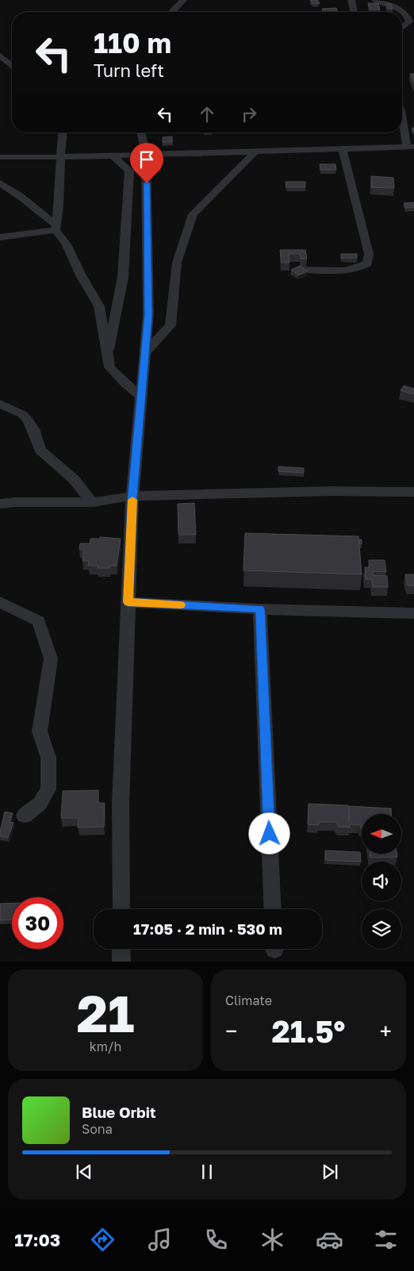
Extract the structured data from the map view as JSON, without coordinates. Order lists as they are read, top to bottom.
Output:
{
  "north": "left",
  "page": {
    "turn": ["110 m", "Turn left"],
    "limit": "30",
    "trip": "17:05 · 2 min · 530 m",
    "tile": [
      ["21", "km/h"],
      "Climate"
    ],
    "heat": ["−", "21.5°", "+"],
    "song": ["Blue Orbit", "Sona"],
    "tabs": "17:03"
  }
}
